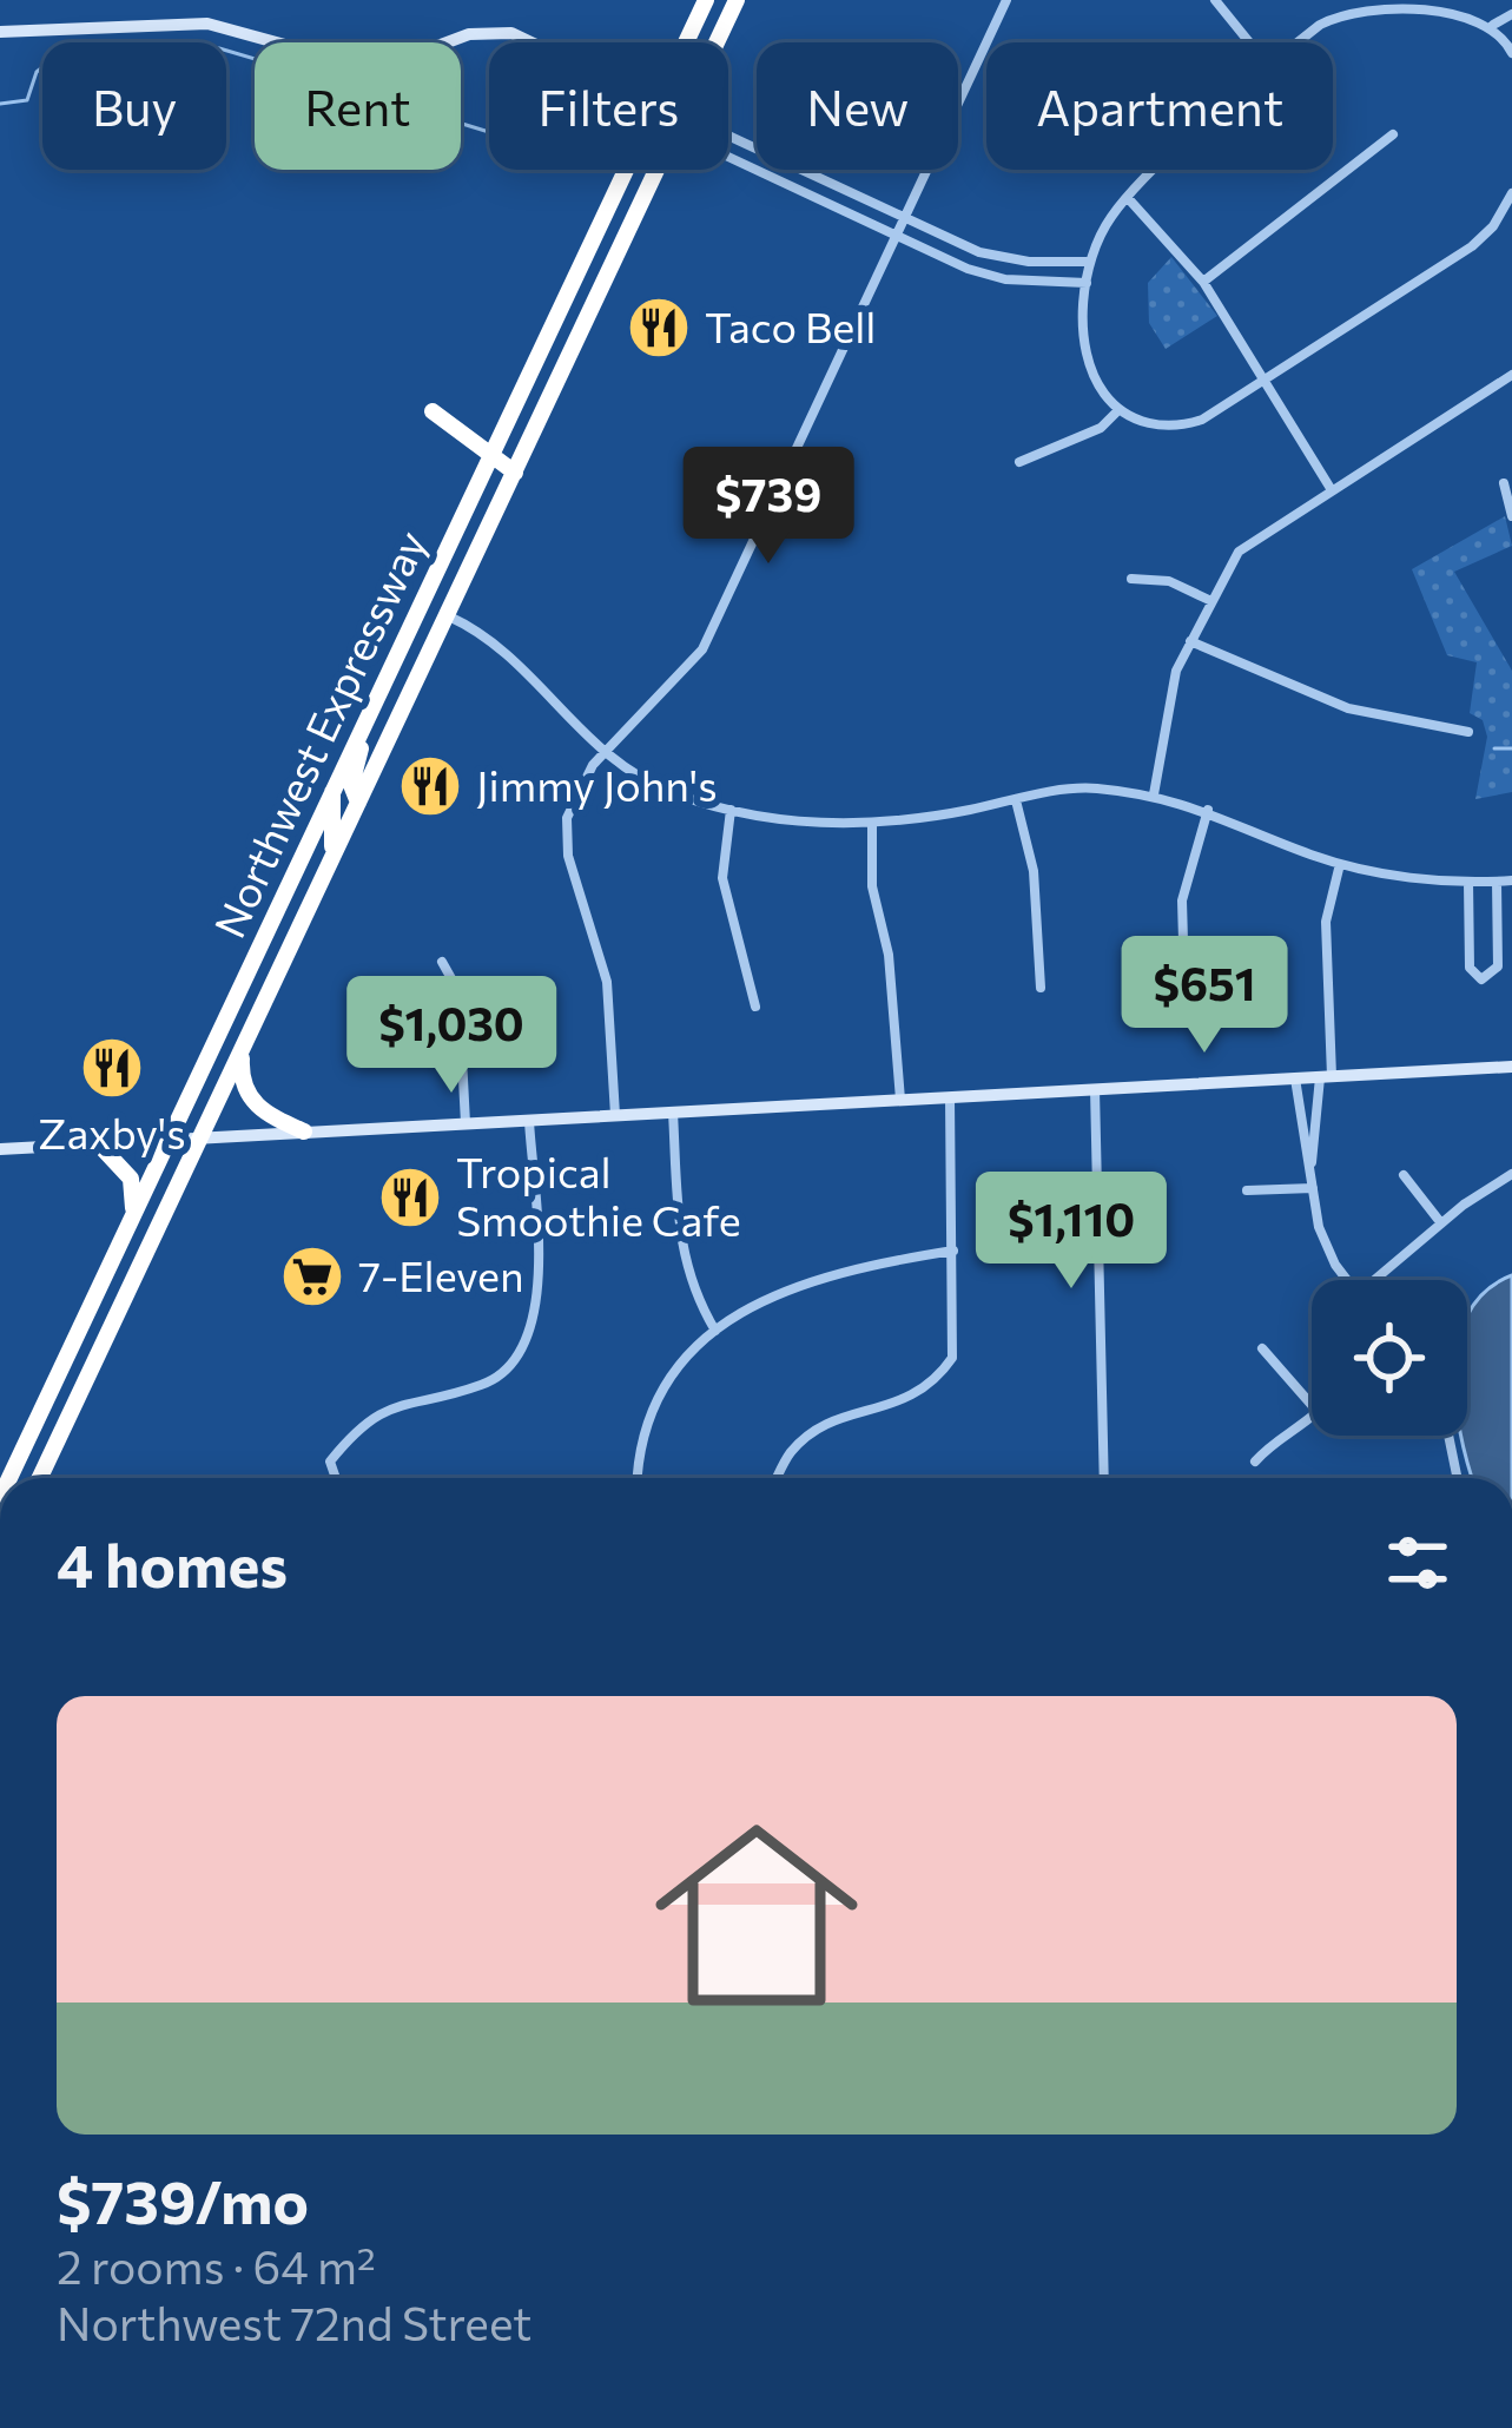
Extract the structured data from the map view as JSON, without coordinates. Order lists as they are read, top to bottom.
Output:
{
  "streets": {
    "highway": ["Northwest Expressway"]
  },
  "places": {
    "restaurant": [
      "Taco Bell",
      "Jimmy John's",
      "Zaxby's",
      "Tropical Smoothie Cafe"
    ],
    "supermarket": ["7-Eleven"]
  },
  "page": {
    "chip": [
      "Buy",
      "Rent",
      "Filters",
      "New",
      "Apartment"
    ],
    "price": [
      "$739",
      "$651",
      "$1,030",
      "$1,110"
    ],
    "heading": "4 homes",
    "list": [
      {
        "name": "$739/mo",
        "note": "2 rooms · 64 m² · Northwest 72nd Street"
      }
    ]
  }
}
